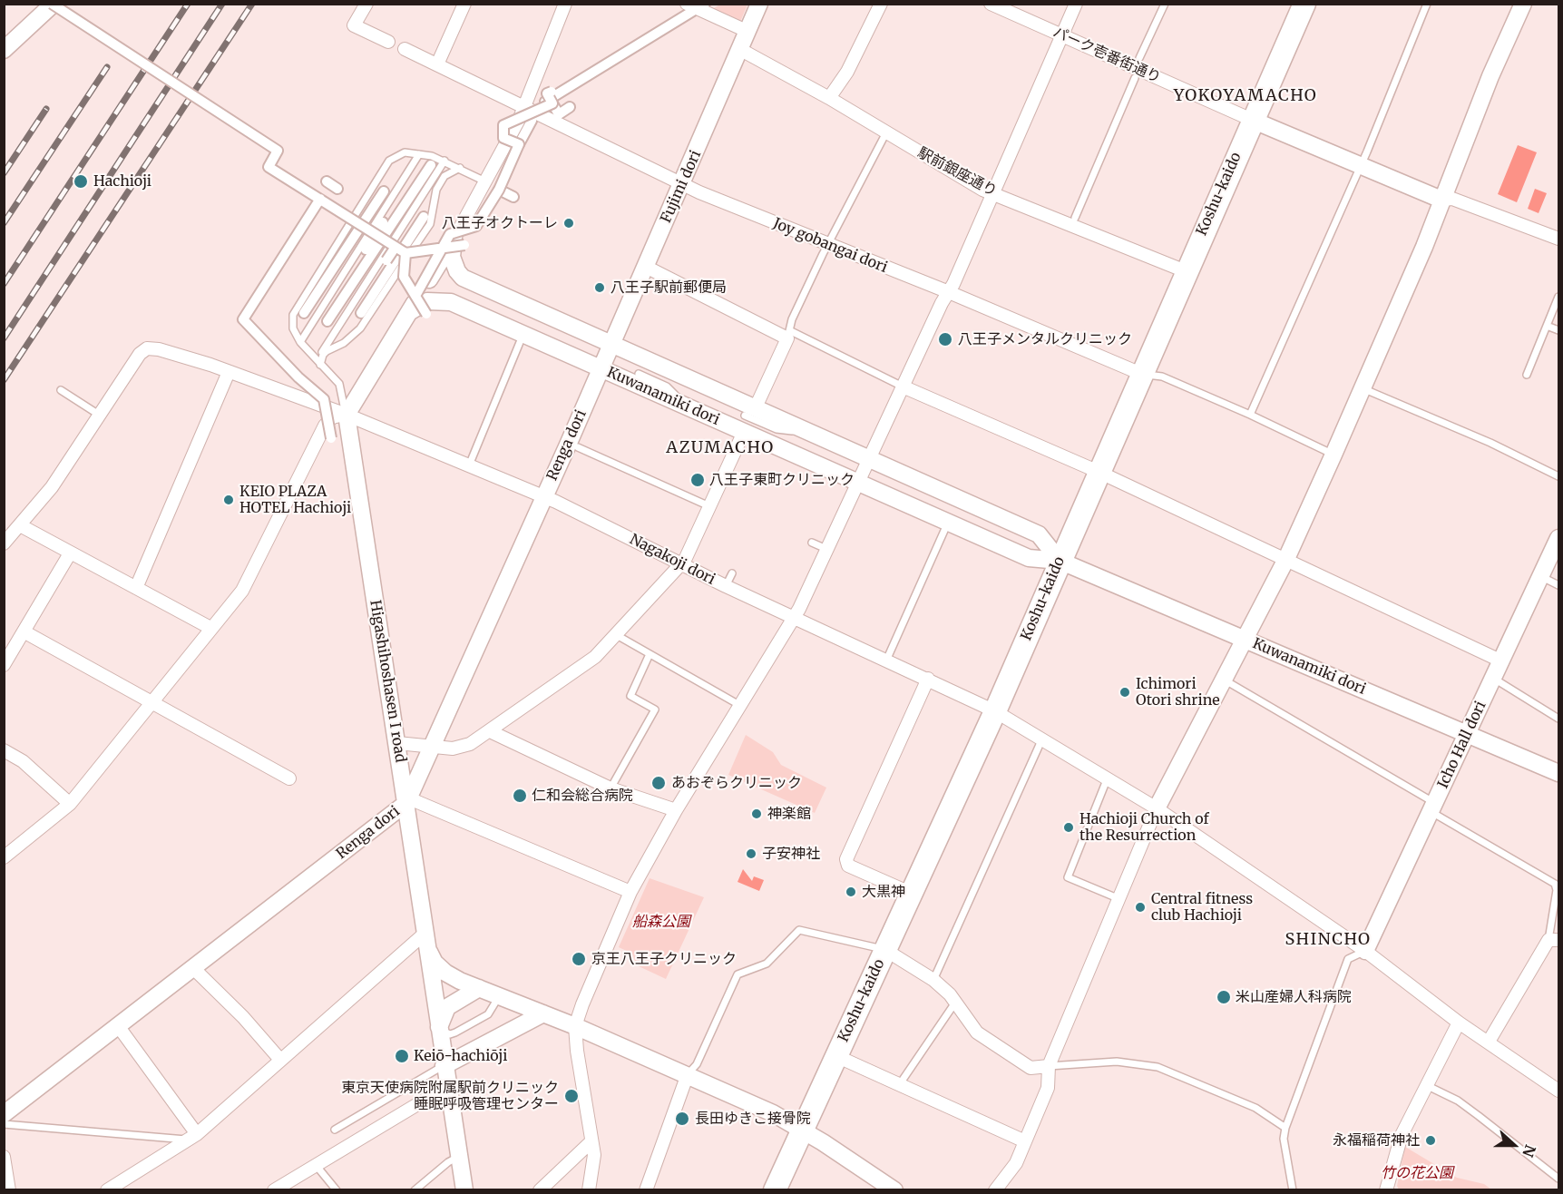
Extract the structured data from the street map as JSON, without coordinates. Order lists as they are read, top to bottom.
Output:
{
  "streets": {
    "highway": ["Koshu-kaido"],
    "street": [
      "パーク壱番街通り",
      "駅前銀座通り",
      "Fujimi dori",
      "Joy gobangai dori",
      "Kuwanamiki dori",
      "Renga dori",
      "Nagakoji dori",
      "Higashihoshasen I road",
      "Icho Hall dori"
    ]
  },
  "crossings": [
    ["パーク壱番街通り", "Koshu-kaido"],
    ["駅前銀座通り", "Fujimi dori"],
    ["駅前銀座通り", "Koshu-kaido"],
    ["Fujimi dori", "Joy gobangai dori"],
    ["Fujimi dori", "Kuwanamiki dori"],
    ["Fujimi dori", "Renga dori"],
    ["Koshu-kaido", "Joy gobangai dori"],
    ["Koshu-kaido", "Kuwanamiki dori"],
    ["Koshu-kaido", "Nagakoji dori"],
    ["Kuwanamiki dori", "Renga dori"],
    ["Kuwanamiki dori", "Icho Hall dori"],
    ["Renga dori", "Nagakoji dori"],
    ["Renga dori", "Higashihoshasen I road"],
    ["Nagakoji dori", "Higashihoshasen I road"],
    ["Nagakoji dori", "Icho Hall dori"]
  ],
  "districts": ["YOKOYAMACHO", "AZUMACHO", "SHINCHO"],
  "parks": ["船森公園", "竹の花公園"],
  "places": [
    "Hachioji",
    "八王子オクトーレ",
    "八王子駅前郵便局",
    "八王子メンタルクリニック",
    "八王子東町クリニック",
    "KEIO PLAZA HOTEL Hachioji",
    "Ichimori Otori shrine",
    "あおぞらクリニック",
    "仁和会総合病院",
    "神楽館",
    "Hachioji Church of the Resurrection",
    "子安神社",
    "大黒神",
    "Central fitness club Hachioji",
    "京王八王子クリニック",
    "米山産婦人科病院",
    "Keiō-hachiōji",
    "東京天使病院附属駅前クリニック 睡眠呼吸管理センター",
    "長田ゆきこ接骨院",
    "永福稲荷神社"
  ],
  "north": "right"
}
